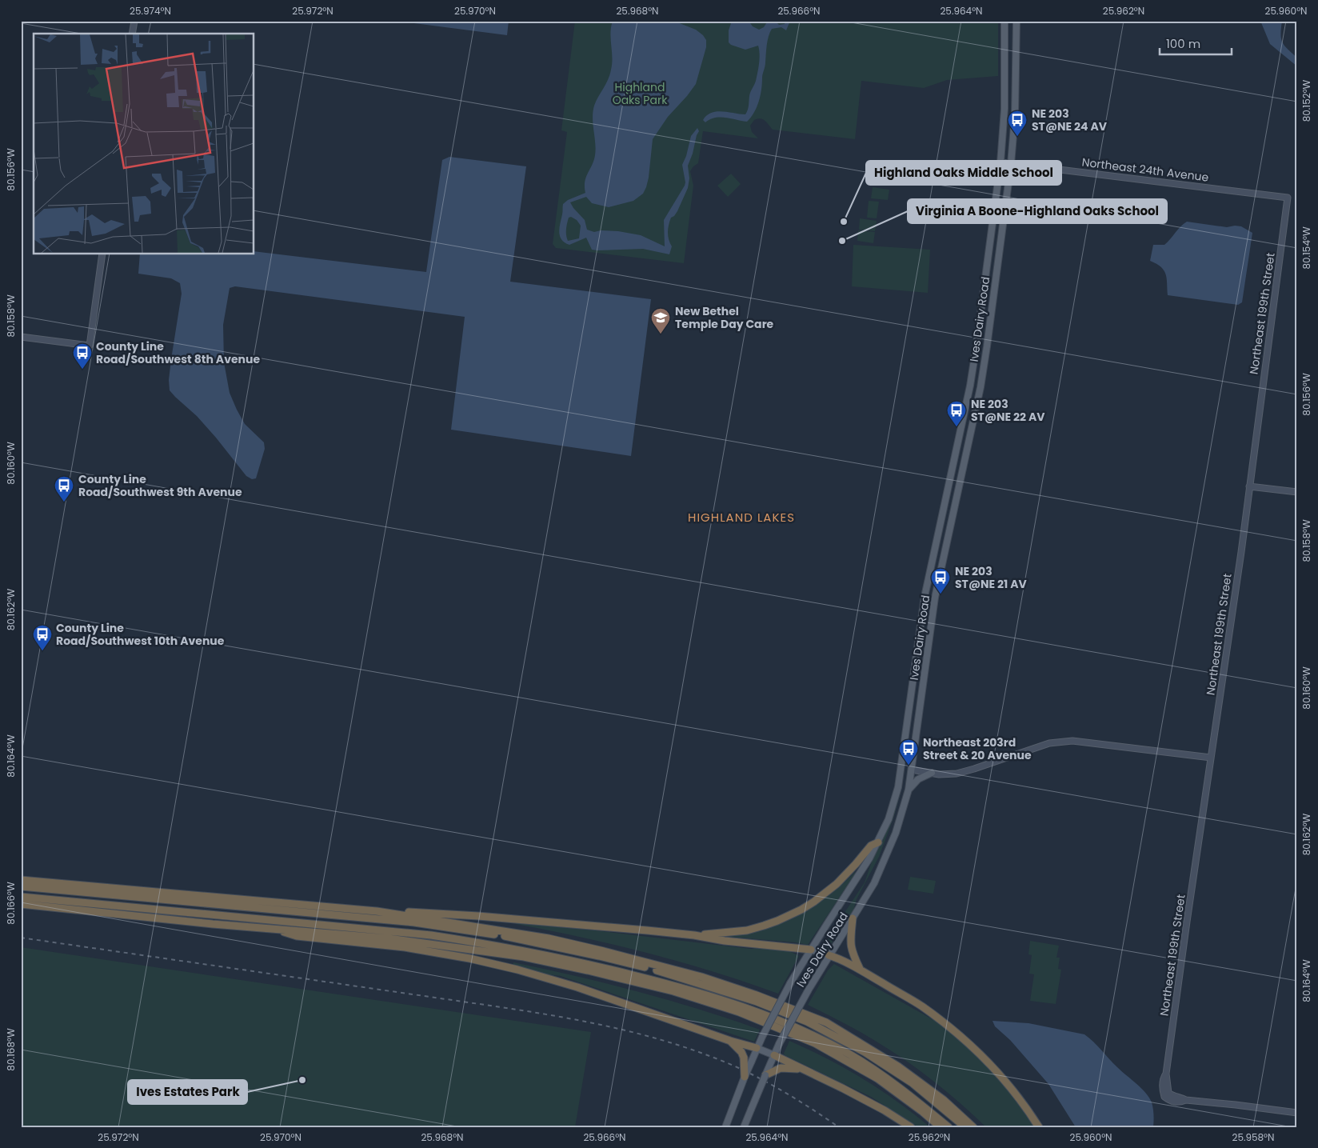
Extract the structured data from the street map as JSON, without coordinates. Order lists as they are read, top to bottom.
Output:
{
  "streets": {
    "main road": ["Ives Dairy Road"],
    "street": ["Northeast 24th Avenue", "Northeast 199th Street"]
  },
  "crossings": [
    ["Northeast 24th Avenue", "Northeast 199th Street"],
    ["Northeast 24th Avenue", "Ives Dairy Road"]
  ],
  "districts": ["HIGHLAND LAKES"],
  "parks": ["Highland Oaks Park"],
  "places": {
    "bus stop": [
      "NE 203 ST@NE 24 AV",
      "County Line Road/Southwest 8th Avenue",
      "NE 203 ST@NE 22 AV",
      "County Line Road/Southwest 9th Avenue",
      "NE 203 ST@NE 21 AV",
      "County Line Road/Southwest 10th Avenue",
      "Northeast 203rd Street & 20 Avenue"
    ],
    "other": ["Highland Oaks Middle School", "Virginia A Boone-Highland Oaks School", "Ives Estates Park"],
    "school or university": ["New Bethel Temple Day Care"]
  },
  "scale_bar": "100 m",
  "coordinates": [
    "25.974°N",
    "25.972°N",
    "25.970°N",
    "25.968°N",
    "25.966°N",
    "25.964°N",
    "25.962°N",
    "25.960°N",
    "80.152°W",
    "80.156°W",
    "80.154°W",
    "80.158°W",
    "80.160°W",
    "80.162°W",
    "80.164°W",
    "80.166°W",
    "80.168°W",
    "25.958°N"
  ]
}
